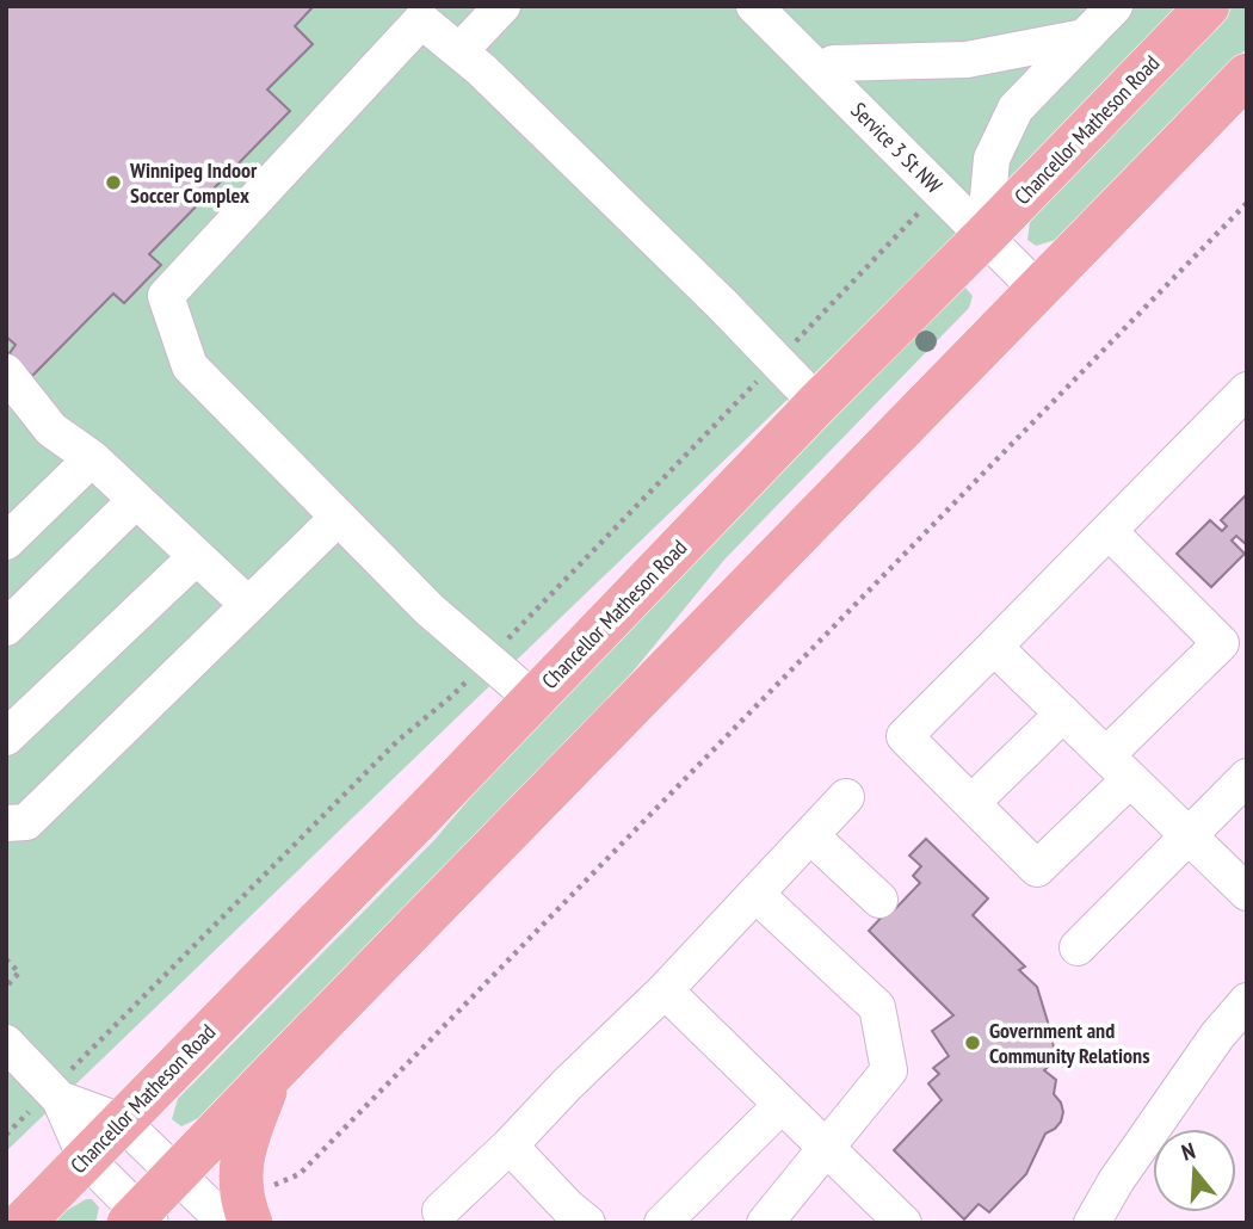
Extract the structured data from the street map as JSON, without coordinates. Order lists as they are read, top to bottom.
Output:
{
  "streets": {
    "main road": ["Chancellor Matheson Road"],
    "street": ["Service 3 St NW"]
  },
  "crossings": [
    ["Chancellor Matheson Road", "Service 3 St NW"]
  ],
  "places": ["Winnipeg Indoor Soccer Complex", "Government and Community Relations"],
  "north": "top"
}
